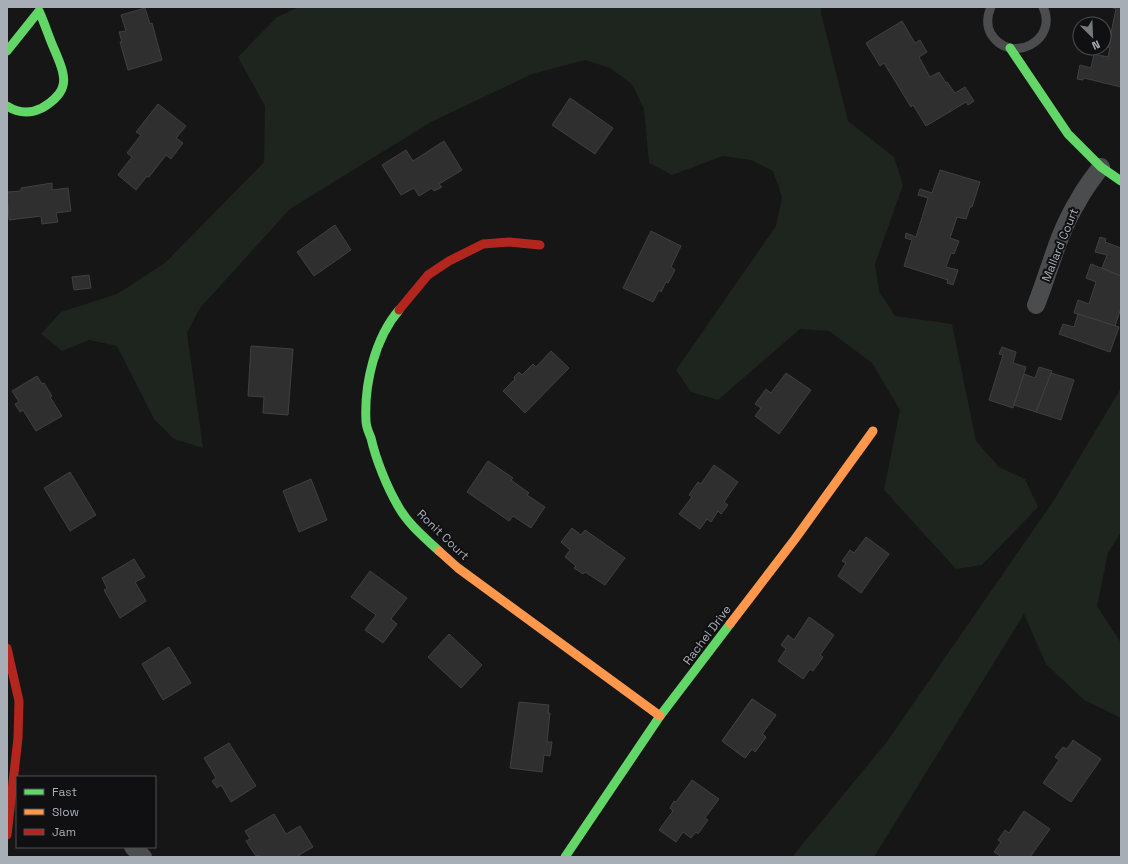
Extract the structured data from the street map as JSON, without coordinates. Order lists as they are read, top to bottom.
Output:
{
  "streets": {
    "street": ["Mallard Court", "Ronit Court", "Rachel Drive"]
  },
  "crossings": [
    ["Ronit Court", "Rachel Drive"]
  ],
  "legend": ["Fast", "Slow", "Jam"],
  "north": "bottom right"
}
